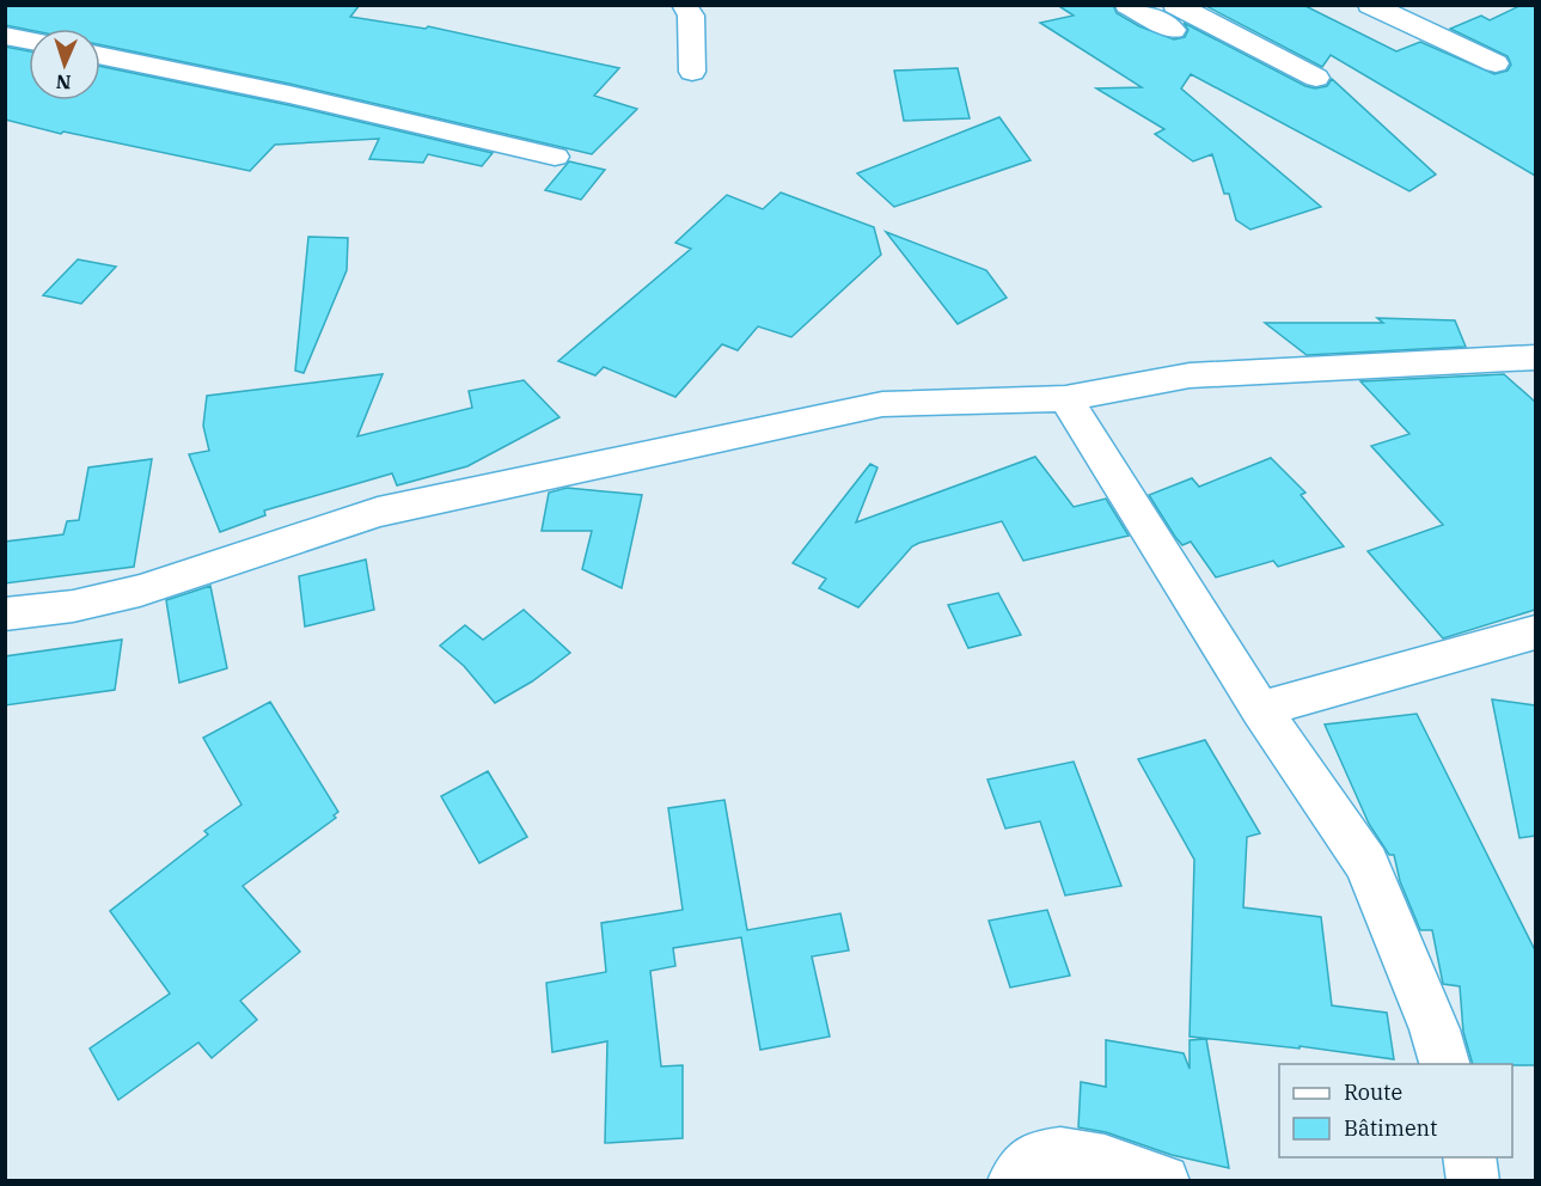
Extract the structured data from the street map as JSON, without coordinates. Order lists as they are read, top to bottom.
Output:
{
  "legend": ["Route", "Bâtiment"],
  "north": "bottom"
}
